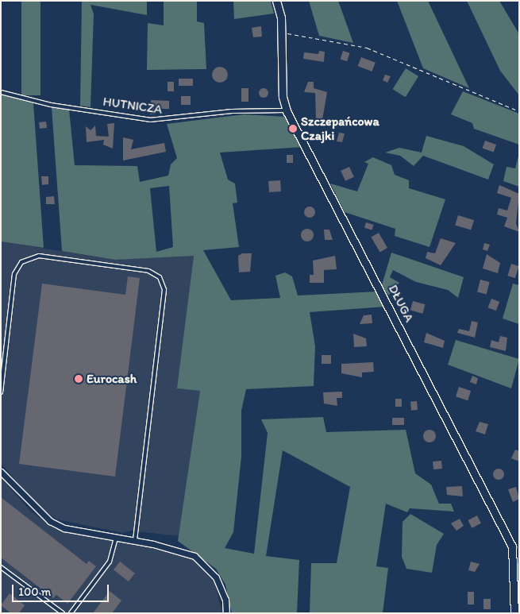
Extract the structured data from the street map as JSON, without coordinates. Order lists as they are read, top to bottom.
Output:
{
  "streets": {
    "street": ["DŁUGA"],
    "lane": ["HUTNICZA"]
  },
  "crossings": [
    ["HUTNICZA", "DŁUGA"]
  ],
  "places": ["Szczepańcowa Czajki", "Eurocash"],
  "scale_bar": "100 m"
}
